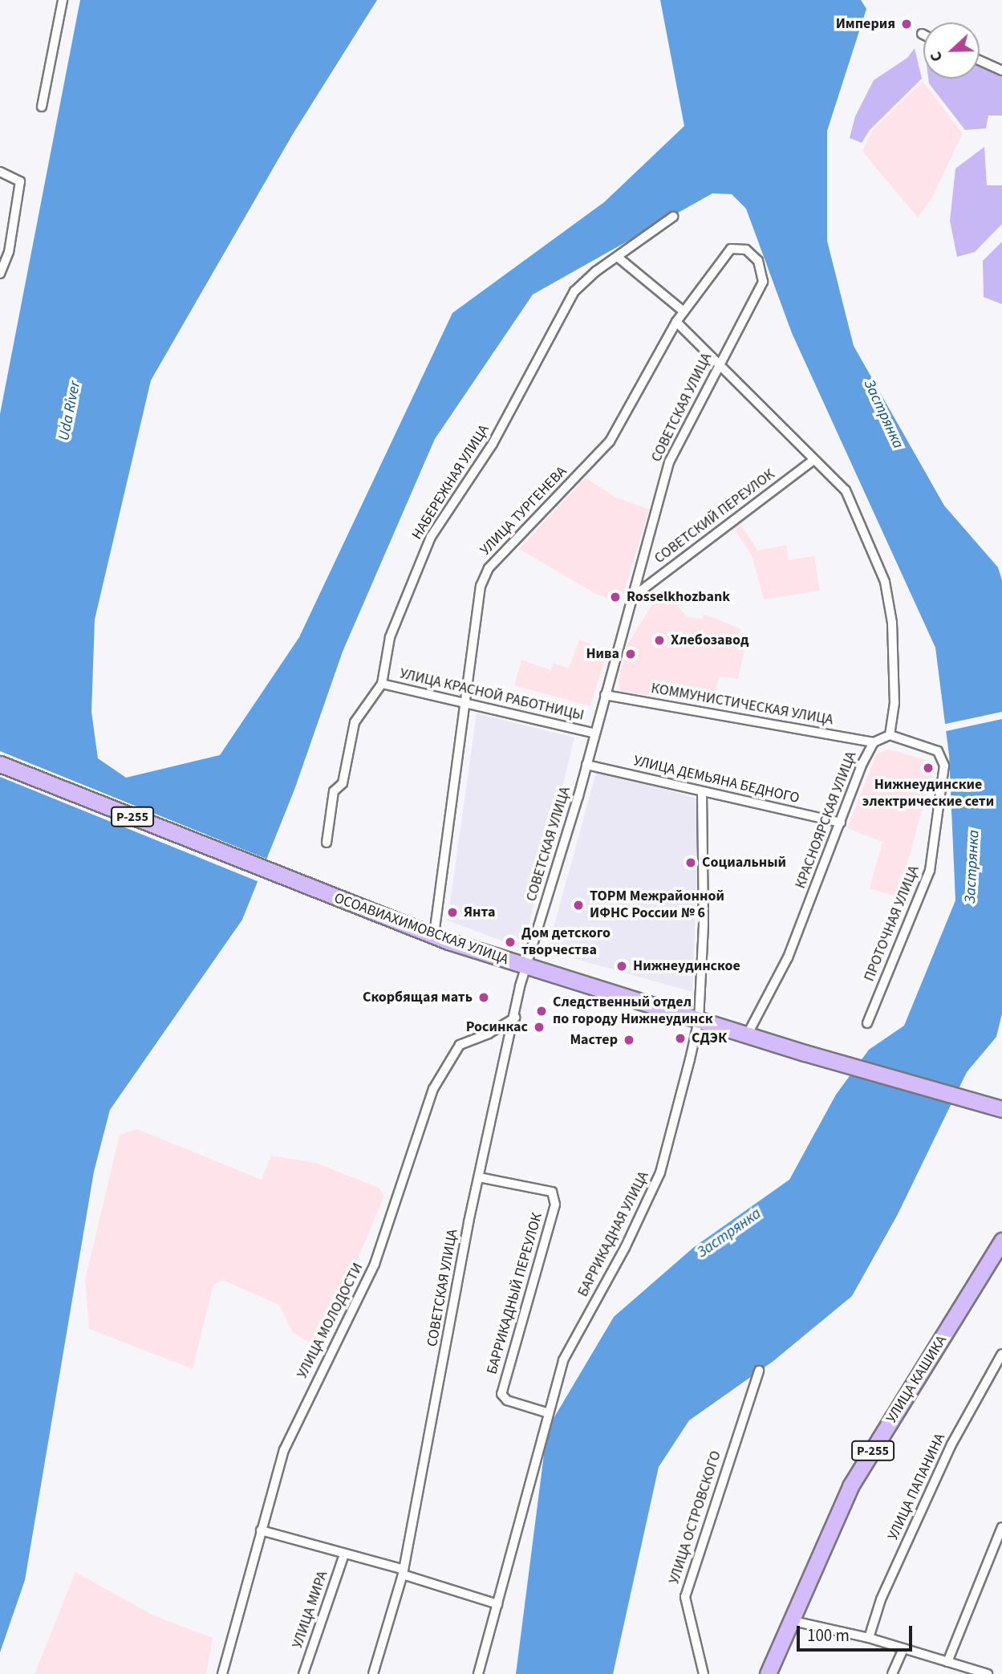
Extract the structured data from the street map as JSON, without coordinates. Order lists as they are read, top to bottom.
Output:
{
  "streets": {
    "highway": ["Р-255", "ОСОАВИАХИМОВСКАЯ УЛИЦА", "УЛИЦА КАШИКА"],
    "street": [
      "СОВЕТСКАЯ УЛИЦА",
      "НАБЕРЕЖНАЯ УЛИЦА",
      "УЛИЦА ТУРГЕНЕВА",
      "СОВЕТСКИЙ ПЕРЕУЛОК",
      "УЛИЦА КРАСНОЙ РАБОТНИЦЫ",
      "КОММУНИСТИЧЕСКАЯ УЛИЦА",
      "УЛИЦА ДЕМЬЯНА БЕДНОГО",
      "КРАСНОЯРСКАЯ УЛИЦА",
      "ПРОТОЧНАЯ УЛИЦА",
      "БАРРИКАДНАЯ УЛИЦА",
      "БАРРИКАДНЫЙ ПЕРЕУЛОК",
      "УЛИЦА МОЛОДОСТИ",
      "УЛИЦА ПАПАНИНА",
      "УЛИЦА ОСТРОВСКОГО",
      "УЛИЦА МИРА"
    ]
  },
  "crossings": [
    ["СОВЕТСКАЯ УЛИЦА", "УЛИЦА ТУРГЕНЕВА"],
    ["СОВЕТСКАЯ УЛИЦА", "СОВЕТСКИЙ ПЕРЕУЛОК"],
    ["СОВЕТСКАЯ УЛИЦА", "УЛИЦА КРАСНОЙ РАБОТНИЦЫ"],
    ["СОВЕТСКАЯ УЛИЦА", "КОММУНИСТИЧЕСКАЯ УЛИЦА"],
    ["СОВЕТСКАЯ УЛИЦА", "УЛИЦА ДЕМЬЯНА БЕДНОГО"],
    ["СОВЕТСКАЯ УЛИЦА", "ОСОАВИАХИМОВСКАЯ УЛИЦА"],
    ["СОВЕТСКАЯ УЛИЦА", "БАРРИКАДНЫЙ ПЕРЕУЛОК"],
    ["СОВЕТСКАЯ УЛИЦА", "УЛИЦА МОЛОДОСТИ"],
    ["НАБЕРЕЖНАЯ УЛИЦА", "УЛИЦА КРАСНОЙ РАБОТНИЦЫ"],
    ["УЛИЦА ТУРГЕНЕВА", "УЛИЦА КРАСНОЙ РАБОТНИЦЫ"],
    ["УЛИЦА ТУРГЕНЕВА", "ОСОАВИАХИМОВСКАЯ УЛИЦА"],
    ["КОММУНИСТИЧЕСКАЯ УЛИЦА", "КРАСНОЯРСКАЯ УЛИЦА"],
    ["УЛИЦА ДЕМЬЯНА БЕДНОГО", "КРАСНОЯРСКАЯ УЛИЦА"],
    ["УЛИЦА ДЕМЬЯНА БЕДНОГО", "БАРРИКАДНАЯ УЛИЦА"],
    ["КРАСНОЯРСКАЯ УЛИЦА", "ПРОТОЧНАЯ УЛИЦА"],
    ["КРАСНОЯРСКАЯ УЛИЦА", "ОСОАВИАХИМОВСКАЯ УЛИЦА"],
    ["ОСОАВИАХИМОВСКАЯ УЛИЦА", "БАРРИКАДНАЯ УЛИЦА"],
    ["БАРРИКАДНАЯ УЛИЦА", "БАРРИКАДНЫЙ ПЕРЕУЛОК"]
  ],
  "water": ["Uda River", "Застрянка"],
  "places": [
    "Империя",
    "Rosselkhozbank",
    "Хлебозавод",
    "Нива",
    "Нижнеудинские электрические сети",
    "Социальный",
    "ТОРМ Межрайонной ИФНС России № 6",
    "Янта",
    "Дом детского творчества",
    "Нижнеудинское",
    "Скорбящая мать",
    "Следственный отдел по городу Нижнеудинск",
    "Росинкас",
    "СДЭК",
    "Мастер"
  ],
  "scale_bar": "100 m",
  "north": "left"
}
